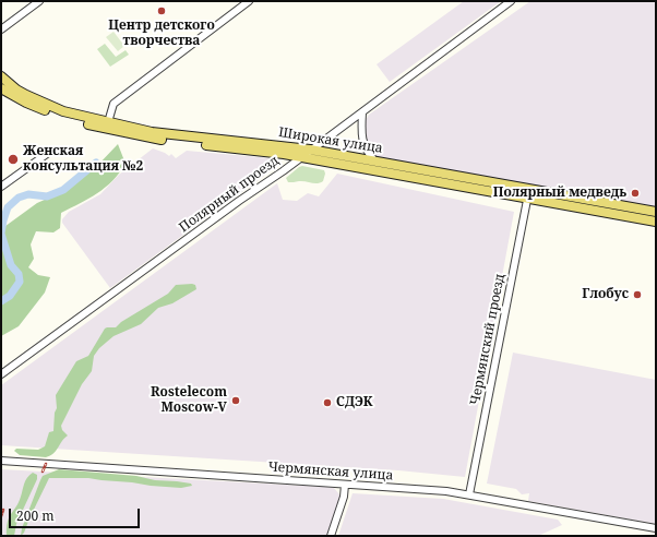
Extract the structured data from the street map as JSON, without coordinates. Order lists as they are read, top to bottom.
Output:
{
  "streets": {
    "main road": ["Широкая улица"],
    "street": ["Полярный проезд", "Чермянский проезд", "Чермянская улица"]
  },
  "crossings": [
    ["Широкая улица", "Полярный проезд"],
    ["Широкая улица", "Чермянский проезд"],
    ["Чермянский проезд", "Чермянская улица"]
  ],
  "places": [
    "Центр детского творчества",
    "Женская консультация №2",
    "Полярный медведь",
    "Глобус",
    "Rostelecom Moscow-V",
    "СДЭК"
  ],
  "scale_bar": "200 m"
}
